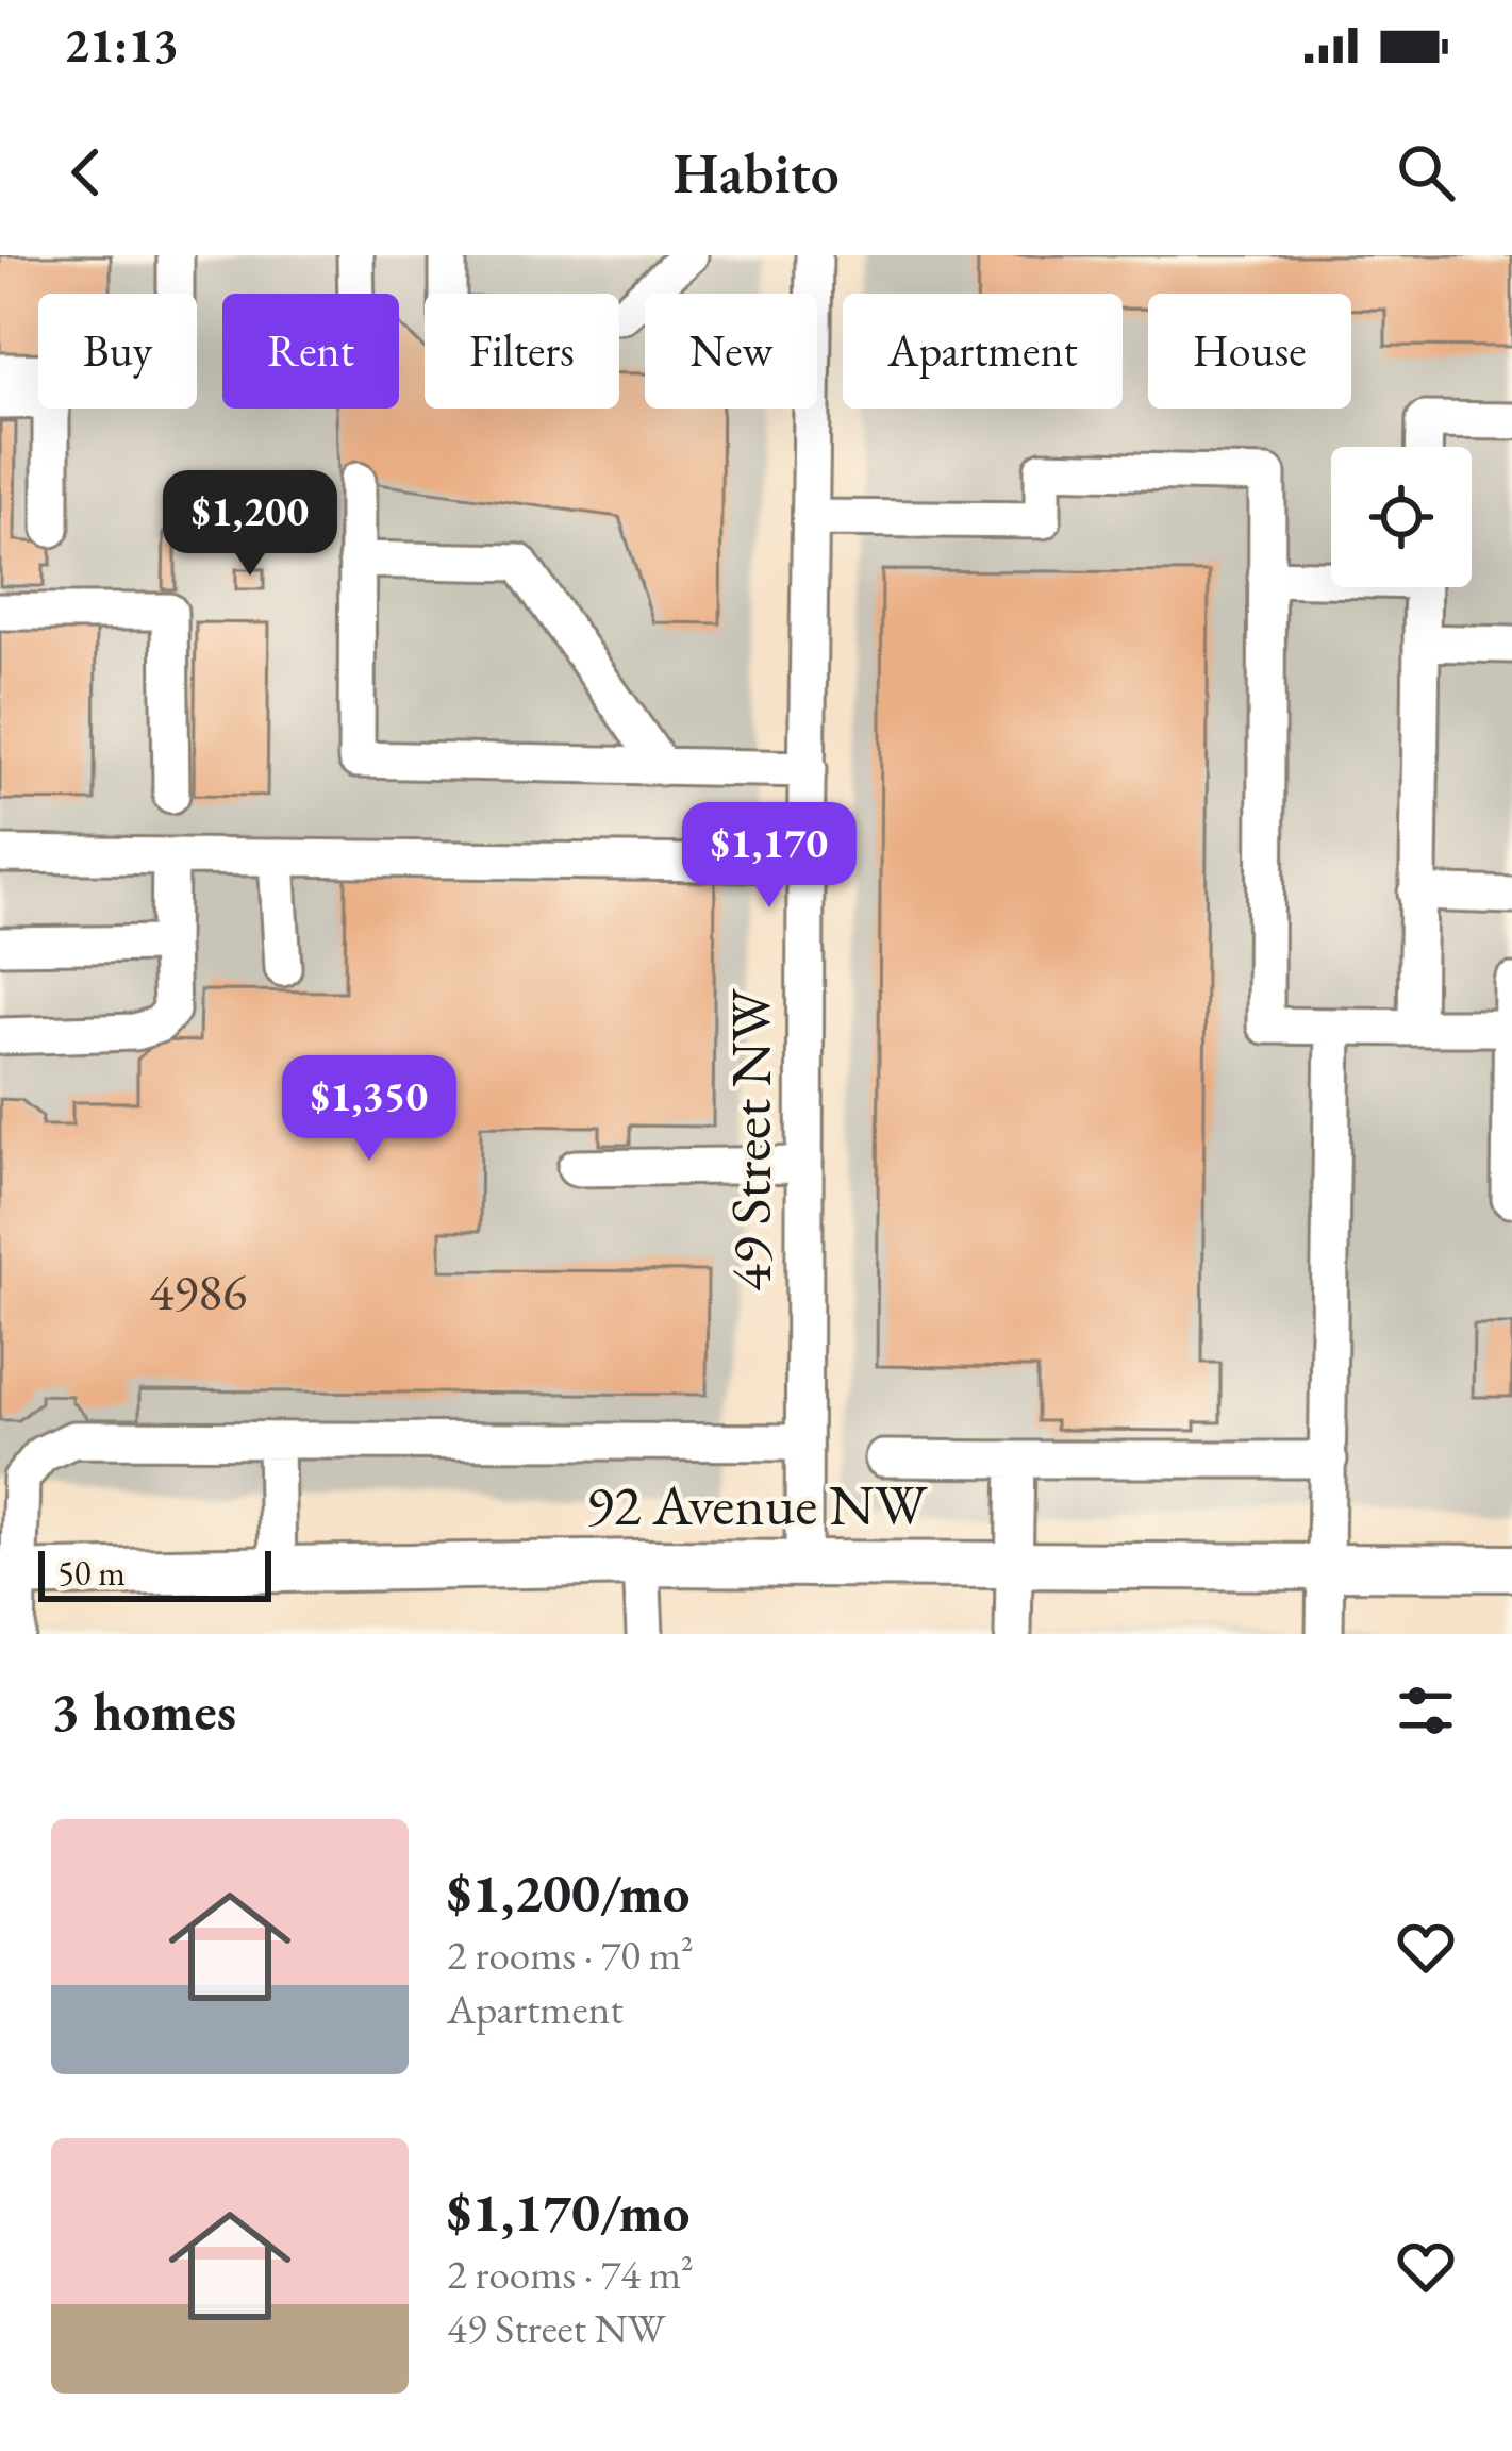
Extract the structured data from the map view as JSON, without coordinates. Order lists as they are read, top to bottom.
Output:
{
  "streets": {
    "main road": ["92 Avenue NW"],
    "street": ["49 Street NW"]
  },
  "crossings": [
    ["49 Street NW", "92 Avenue NW"]
  ],
  "house_numbers": ["4986"],
  "scale_bar": "50 m",
  "page": {
    "status": "21:13",
    "header": "Habito",
    "chip": [
      "Buy",
      "Rent",
      "Filters",
      "New",
      "Apartment",
      "House"
    ],
    "price": ["$1,200", "$1,170", "$1,350"],
    "scale": "50 m",
    "heading": "3 homes",
    "list": [
      {
        "name": "$1,200/mo",
        "note": "2 rooms · 70 m² · Apartment"
      },
      {
        "name": "$1,170/mo",
        "note": "2 rooms · 74 m² · 49 Street NW"
      }
    ]
  }
}
